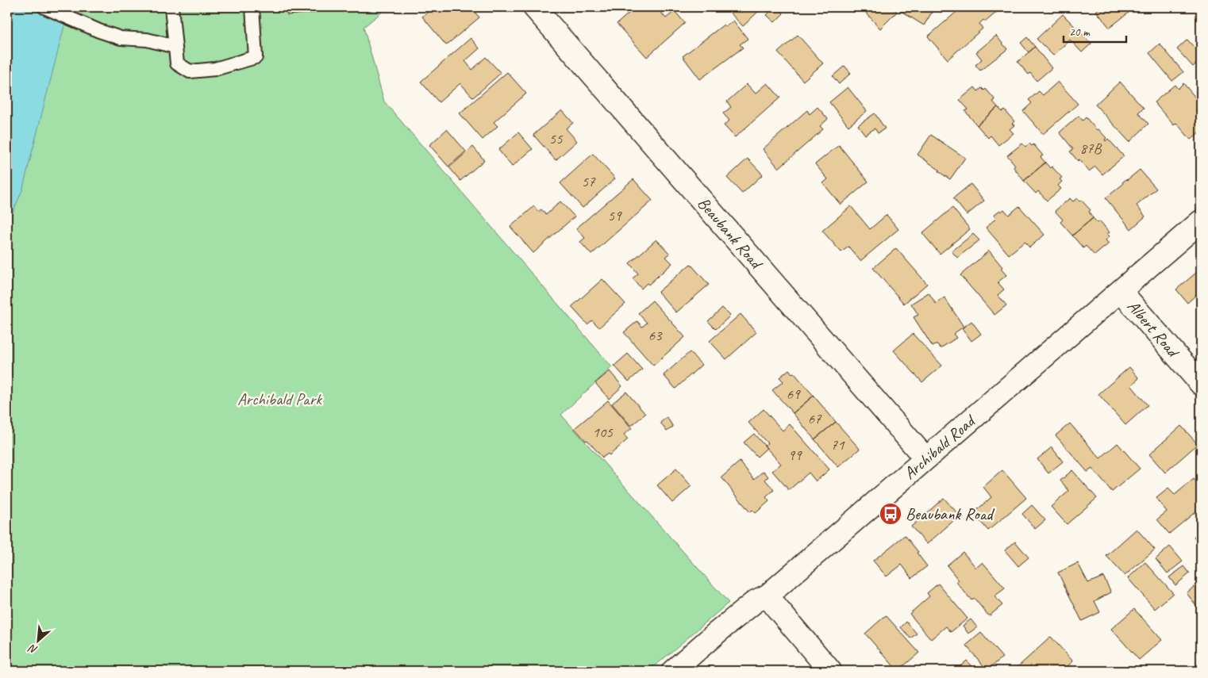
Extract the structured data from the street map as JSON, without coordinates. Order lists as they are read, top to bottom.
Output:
{
  "streets": {
    "street": ["Beaubank Road", "Albert Road", "Archibald Road"]
  },
  "crossings": [
    ["Beaubank Road", "Archibald Road"],
    ["Albert Road", "Archibald Road"]
  ],
  "parks": ["Archibald Park"],
  "places": {
    "bus stop": ["Beaubank Road"]
  },
  "house_numbers": [
    "55",
    "87B",
    "57",
    "59",
    "63",
    "69",
    "67",
    "105",
    "71",
    "99"
  ],
  "scale_bar": "20 m",
  "north": "bottom left"
}
